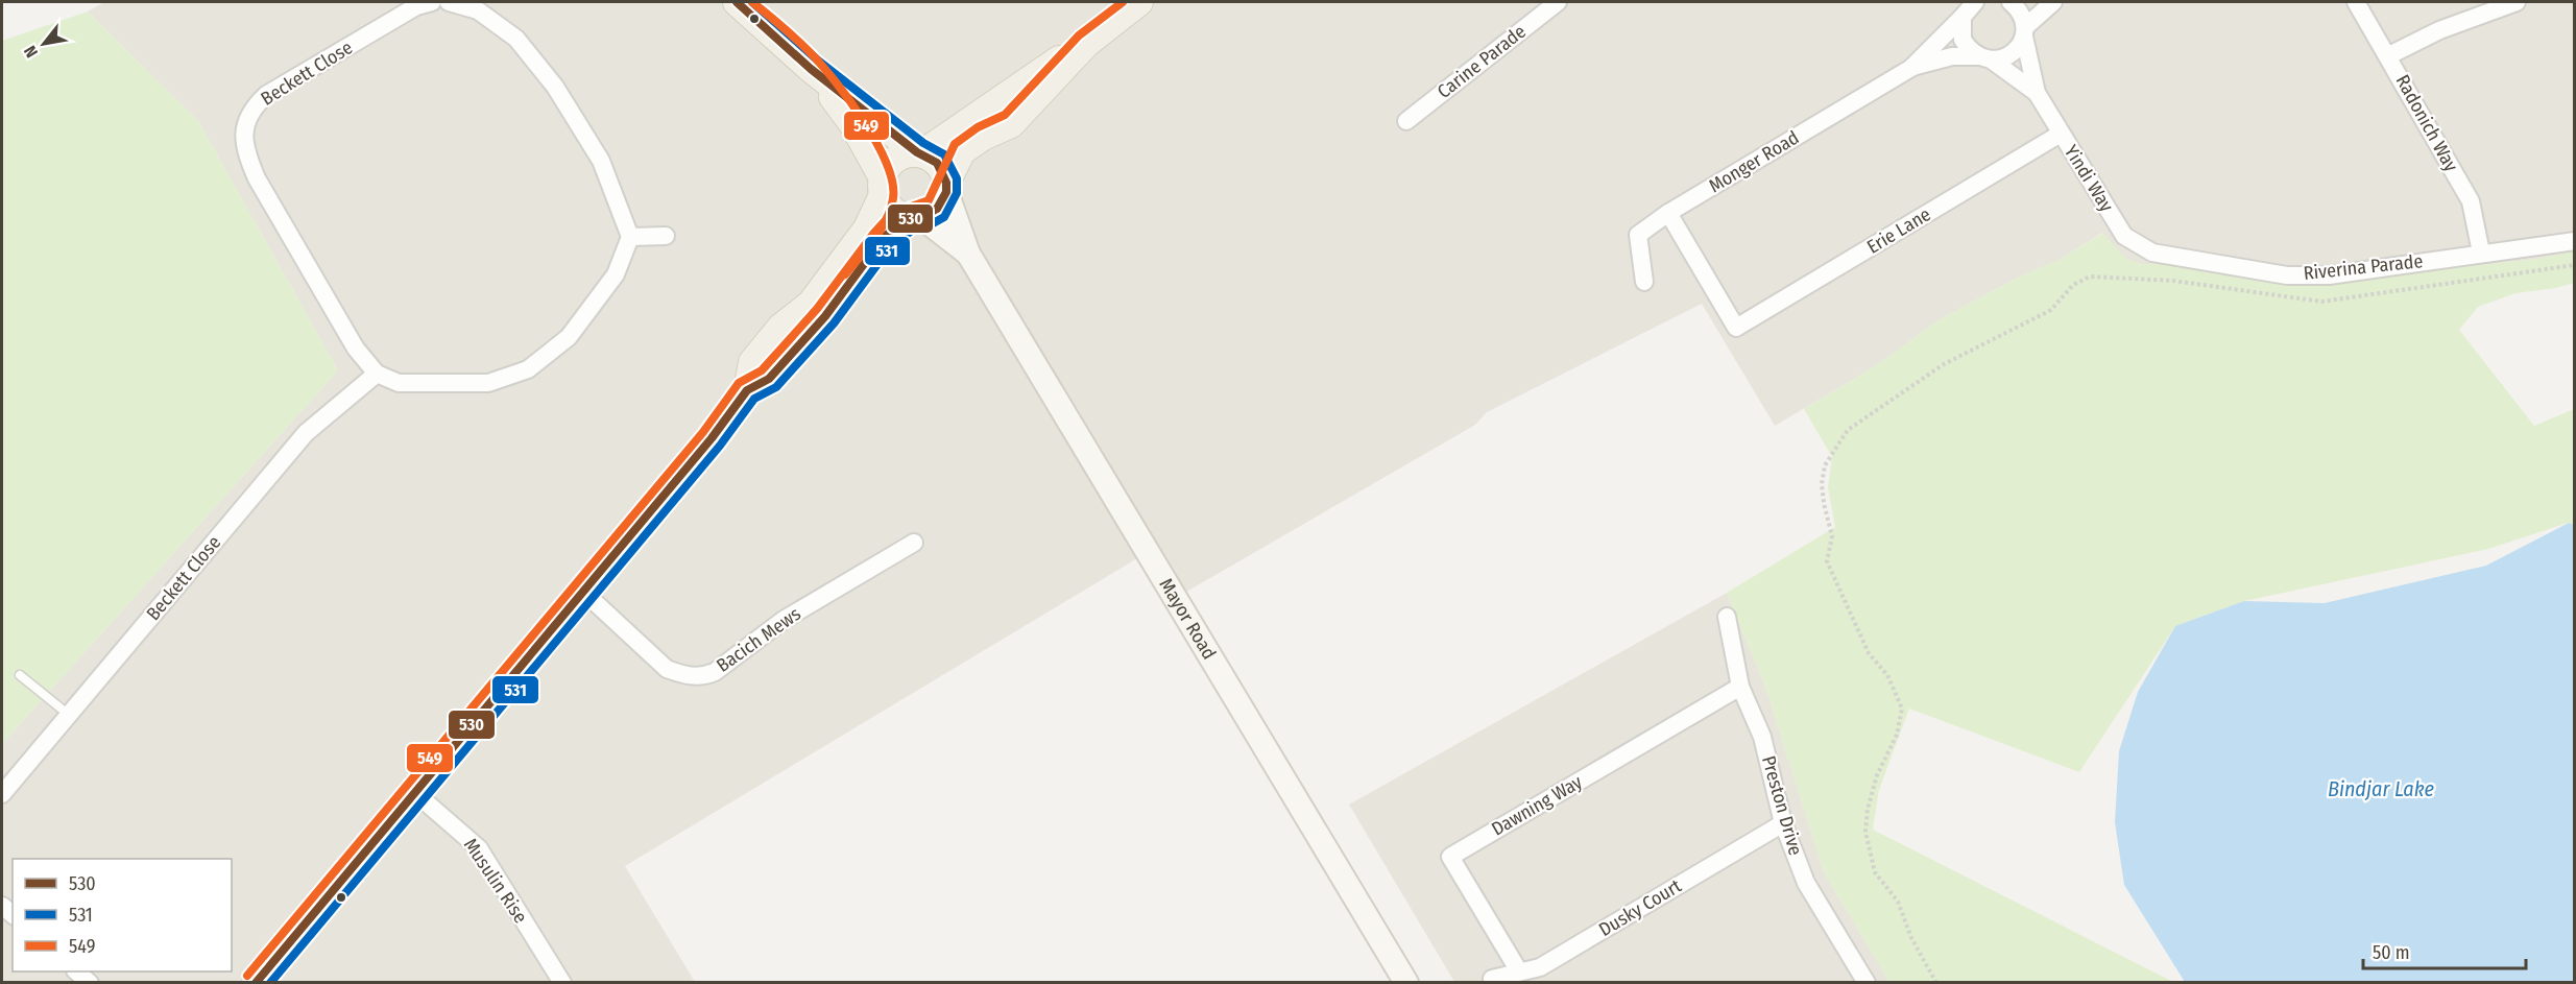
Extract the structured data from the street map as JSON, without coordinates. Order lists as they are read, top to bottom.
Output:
{
  "streets": {
    "main road": ["Mayor Road"],
    "street": [
      "Carine Parade",
      "Beckett Close",
      "Radonich Way",
      "Monger Road",
      "Yindi Way",
      "Erie Lane",
      "Riverina Parade",
      "Bacich Mews",
      "Dawning Way",
      "Preston Drive",
      "Musulin Rise",
      "Dusky Court"
    ]
  },
  "crossings": [
    ["Radonich Way", "Riverina Parade"],
    ["Monger Road", "Yindi Way"],
    ["Monger Road", "Erie Lane"],
    ["Yindi Way", "Erie Lane"],
    ["Yindi Way", "Riverina Parade"],
    ["Dawning Way", "Preston Drive"],
    ["Dawning Way", "Dusky Court"],
    ["Preston Drive", "Dusky Court"]
  ],
  "water": ["Bindjar Lake"],
  "lines": ["transit line 530", "transit line 531", "transit line 549"],
  "legend": ["530", "531", "549"],
  "scale_bar": "50 m",
  "north": "bottom left"
}
